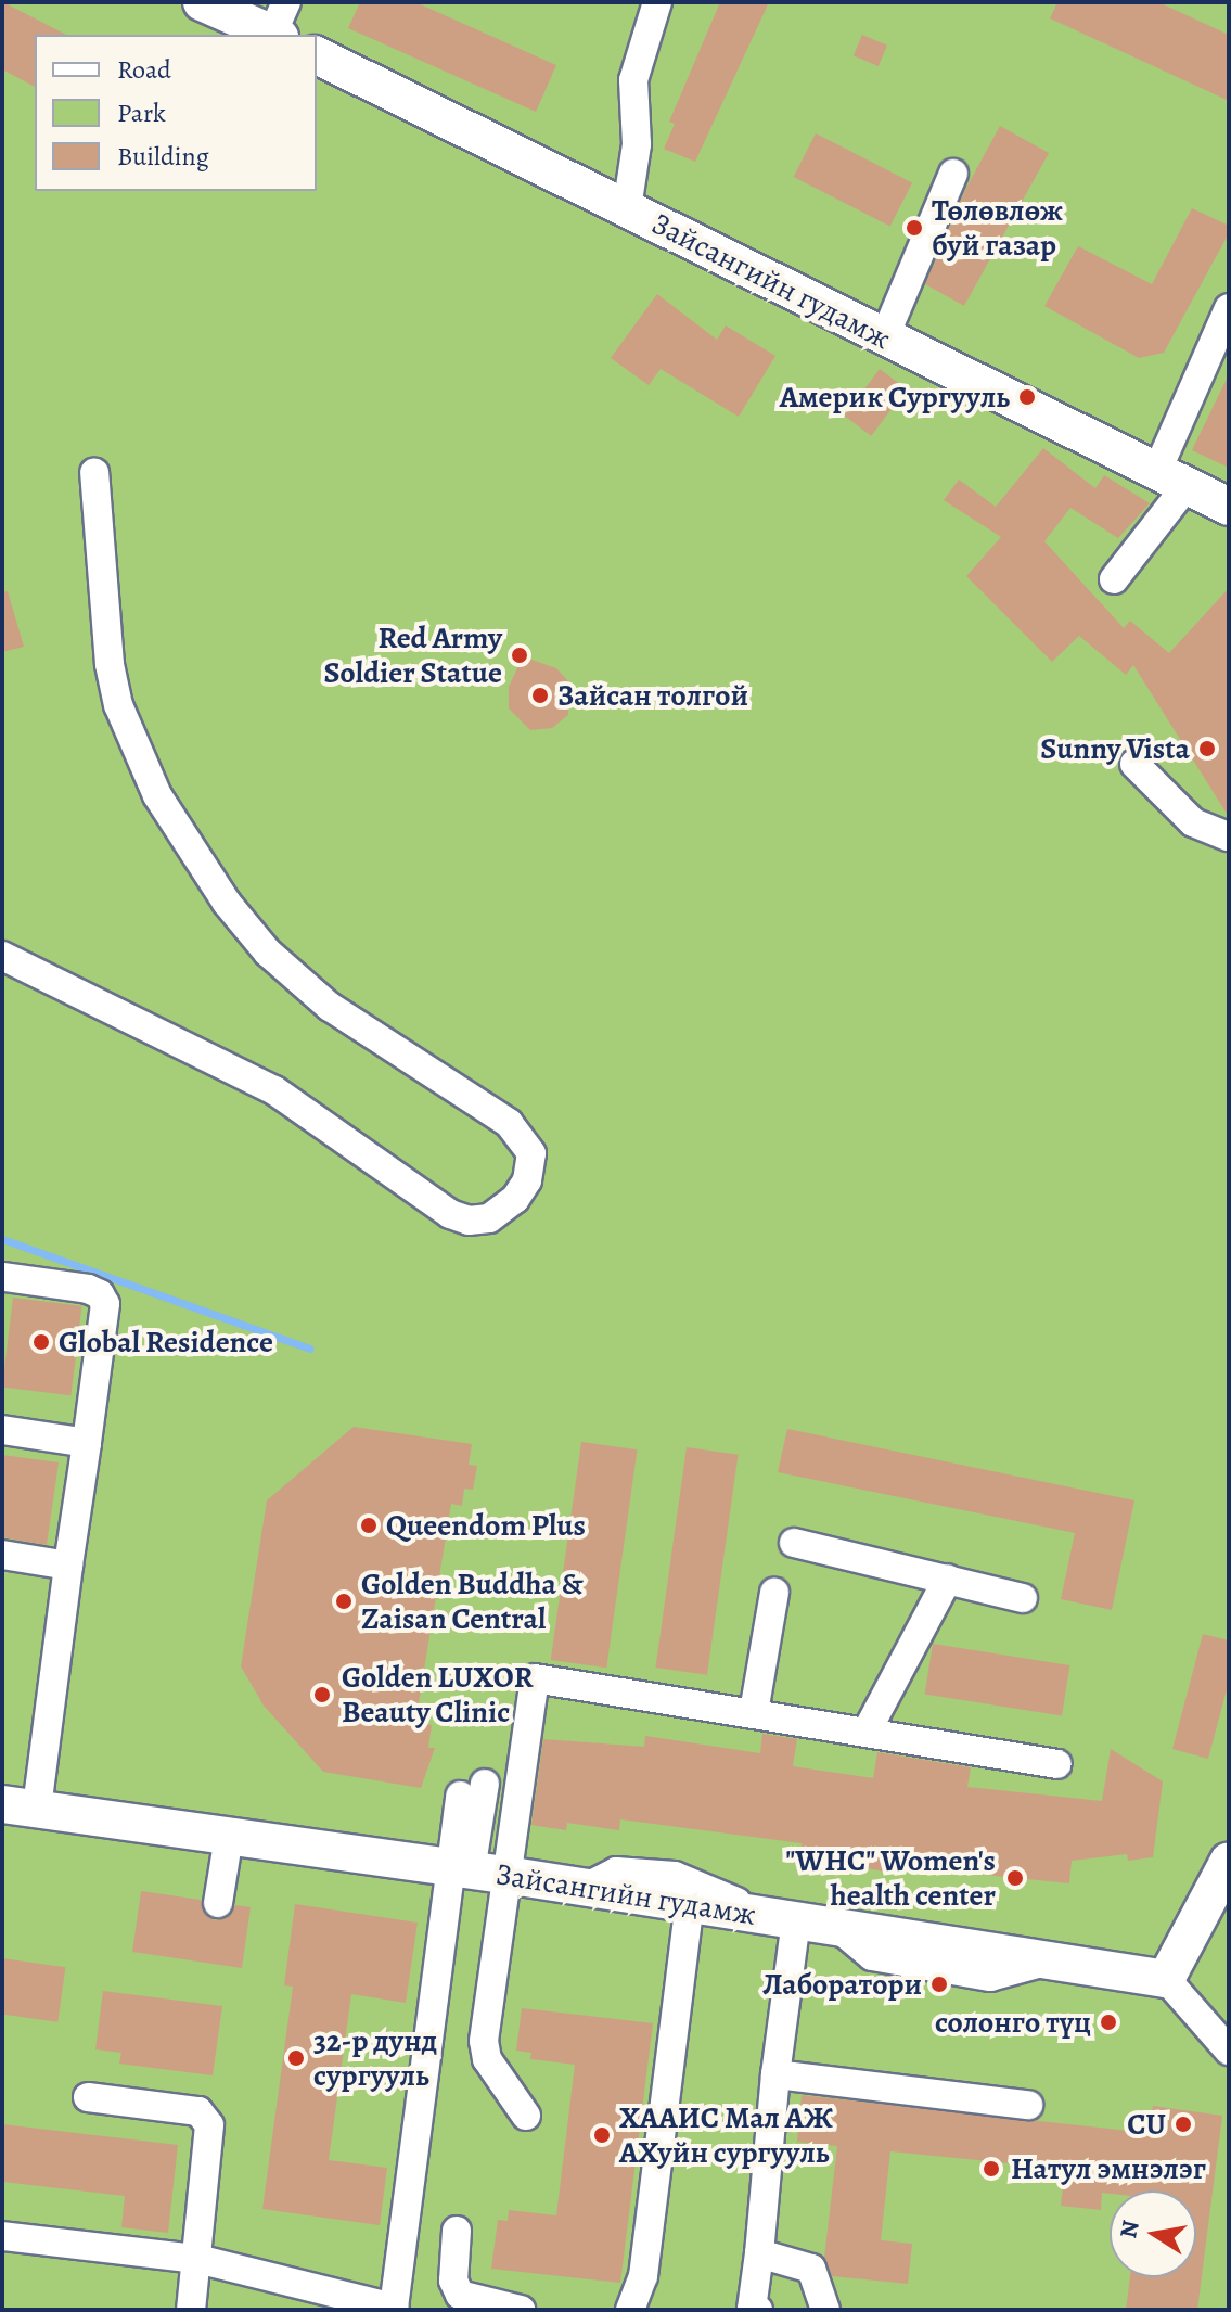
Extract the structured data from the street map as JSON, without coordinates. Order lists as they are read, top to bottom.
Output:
{
  "streets": {
    "main road": ["Зайсангийн гудамж"]
  },
  "places": [
    "Төлөвлөж буй газар",
    "Америк Cургууль",
    "Red Army Soldier Statue",
    "Зайсан толгой",
    "Sunny Vista",
    "Global Residence",
    "Queendom Plus",
    "Golden Buddha & Zaisan Central",
    "Golden LUXOR Beauty Clinic",
    "\"WHC\" Women's health center",
    "Лаборатори",
    "солонго түц",
    "32-р дунд сургууль",
    "CU",
    "ХААИС Мал АЖ АХуйн сургууль",
    "Натул эмнэлэг"
  ],
  "legend": ["Road", "Park", "Building"],
  "north": "left"
}
